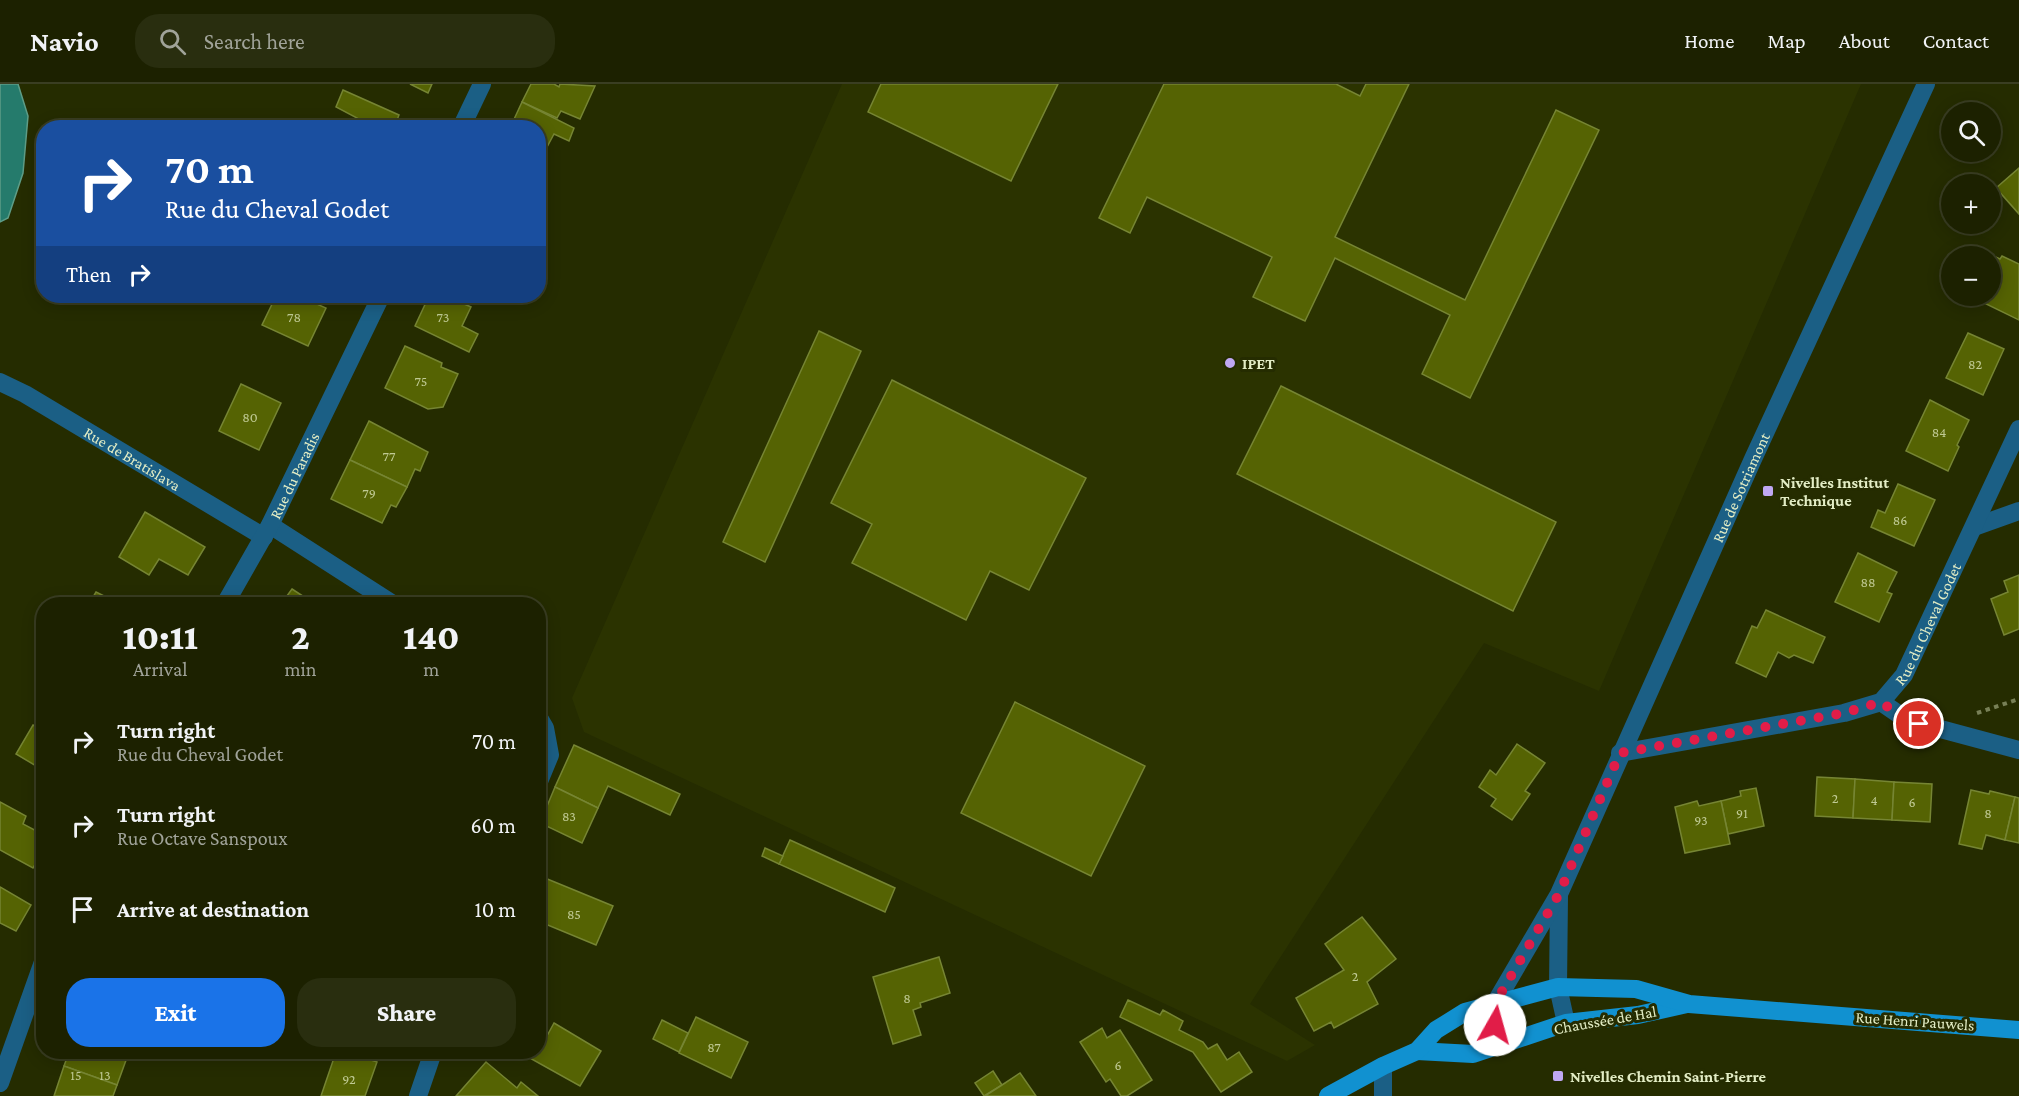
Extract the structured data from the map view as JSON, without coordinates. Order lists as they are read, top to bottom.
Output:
{
  "streets": {
    "main road": ["Chaussée de Hal", "Rue Henri Pauwels"],
    "street": [
      "Rue de Bratislava",
      "Rue du Paradis",
      "Rue de Sotriamont",
      "Rue du Cheval Godet"
    ]
  },
  "crossings": [
    ["Rue de Bratislava", "Rue du Paradis"],
    ["Rue de Sotriamont", "Chaussée de Hal"],
    ["Chaussée de Hal", "Rue Henri Pauwels"]
  ],
  "places": {
    "other": ["IPET"],
    "transit": ["Nivelles Institut Technique", "Nivelles Chemin Saint-Pierre"]
  },
  "house_numbers": [
    "78",
    "73",
    "82",
    "75",
    "80",
    "84",
    "77",
    "79",
    "86",
    "88",
    "2",
    "4",
    "6",
    "91",
    "8",
    "83",
    "93",
    "85",
    "2",
    "8",
    "87",
    "6",
    "15",
    "13",
    "92"
  ],
  "page": {
    "header": "Navio",
    "search": "Search here",
    "nav": [
      "Home",
      "Map",
      "About",
      "Contact"
    ],
    "map_buttons": ["+", "−"],
    "turn": ["70 m", "Rue du Cheval Godet"],
    "then": "Then",
    "eta": [
      "10:11",
      "Arrival",
      "2",
      "min",
      "140",
      "m"
    ],
    "list": [
      {
        "name": "Turn right",
        "note": "Rue du Cheval Godet",
        "value": "70 m"
      },
      {
        "name": "Turn right",
        "note": "Rue Octave Sanspoux",
        "value": "60 m"
      },
      {
        "name": "Arrive at destination",
        "value": "10 m"
      }
    ],
    "buttons": ["Exit", "Share"]
  }
}
